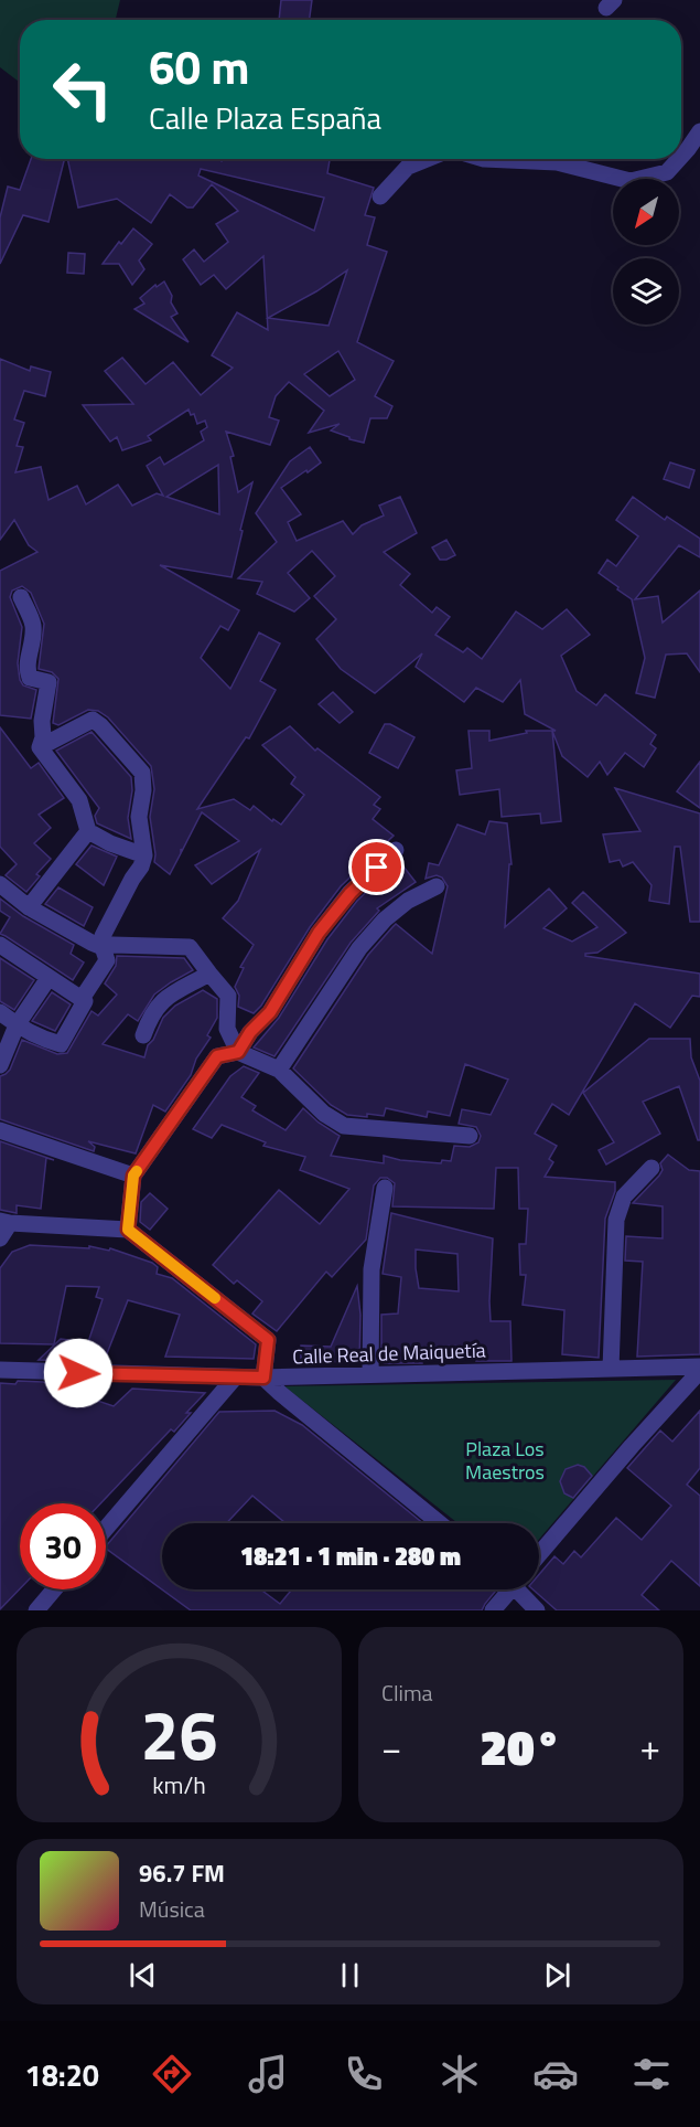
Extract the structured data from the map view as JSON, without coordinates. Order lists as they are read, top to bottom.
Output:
{
  "streets": {
    "street": ["Calle Real de Maiquetía"]
  },
  "parks": ["Plaza Los Maestros"],
  "north": "bottom left",
  "page": {
    "turn": ["60 m", "Calle Plaza España"],
    "limit": "30",
    "trip": "18:21 · 1 min · 280 m",
    "tile": "Clima",
    "heat": ["−", "20°", "+"],
    "song": ["96.7 FM", "Música"],
    "tabs": "18:20",
    "gauge": ["26", "km/h"]
  }
}
